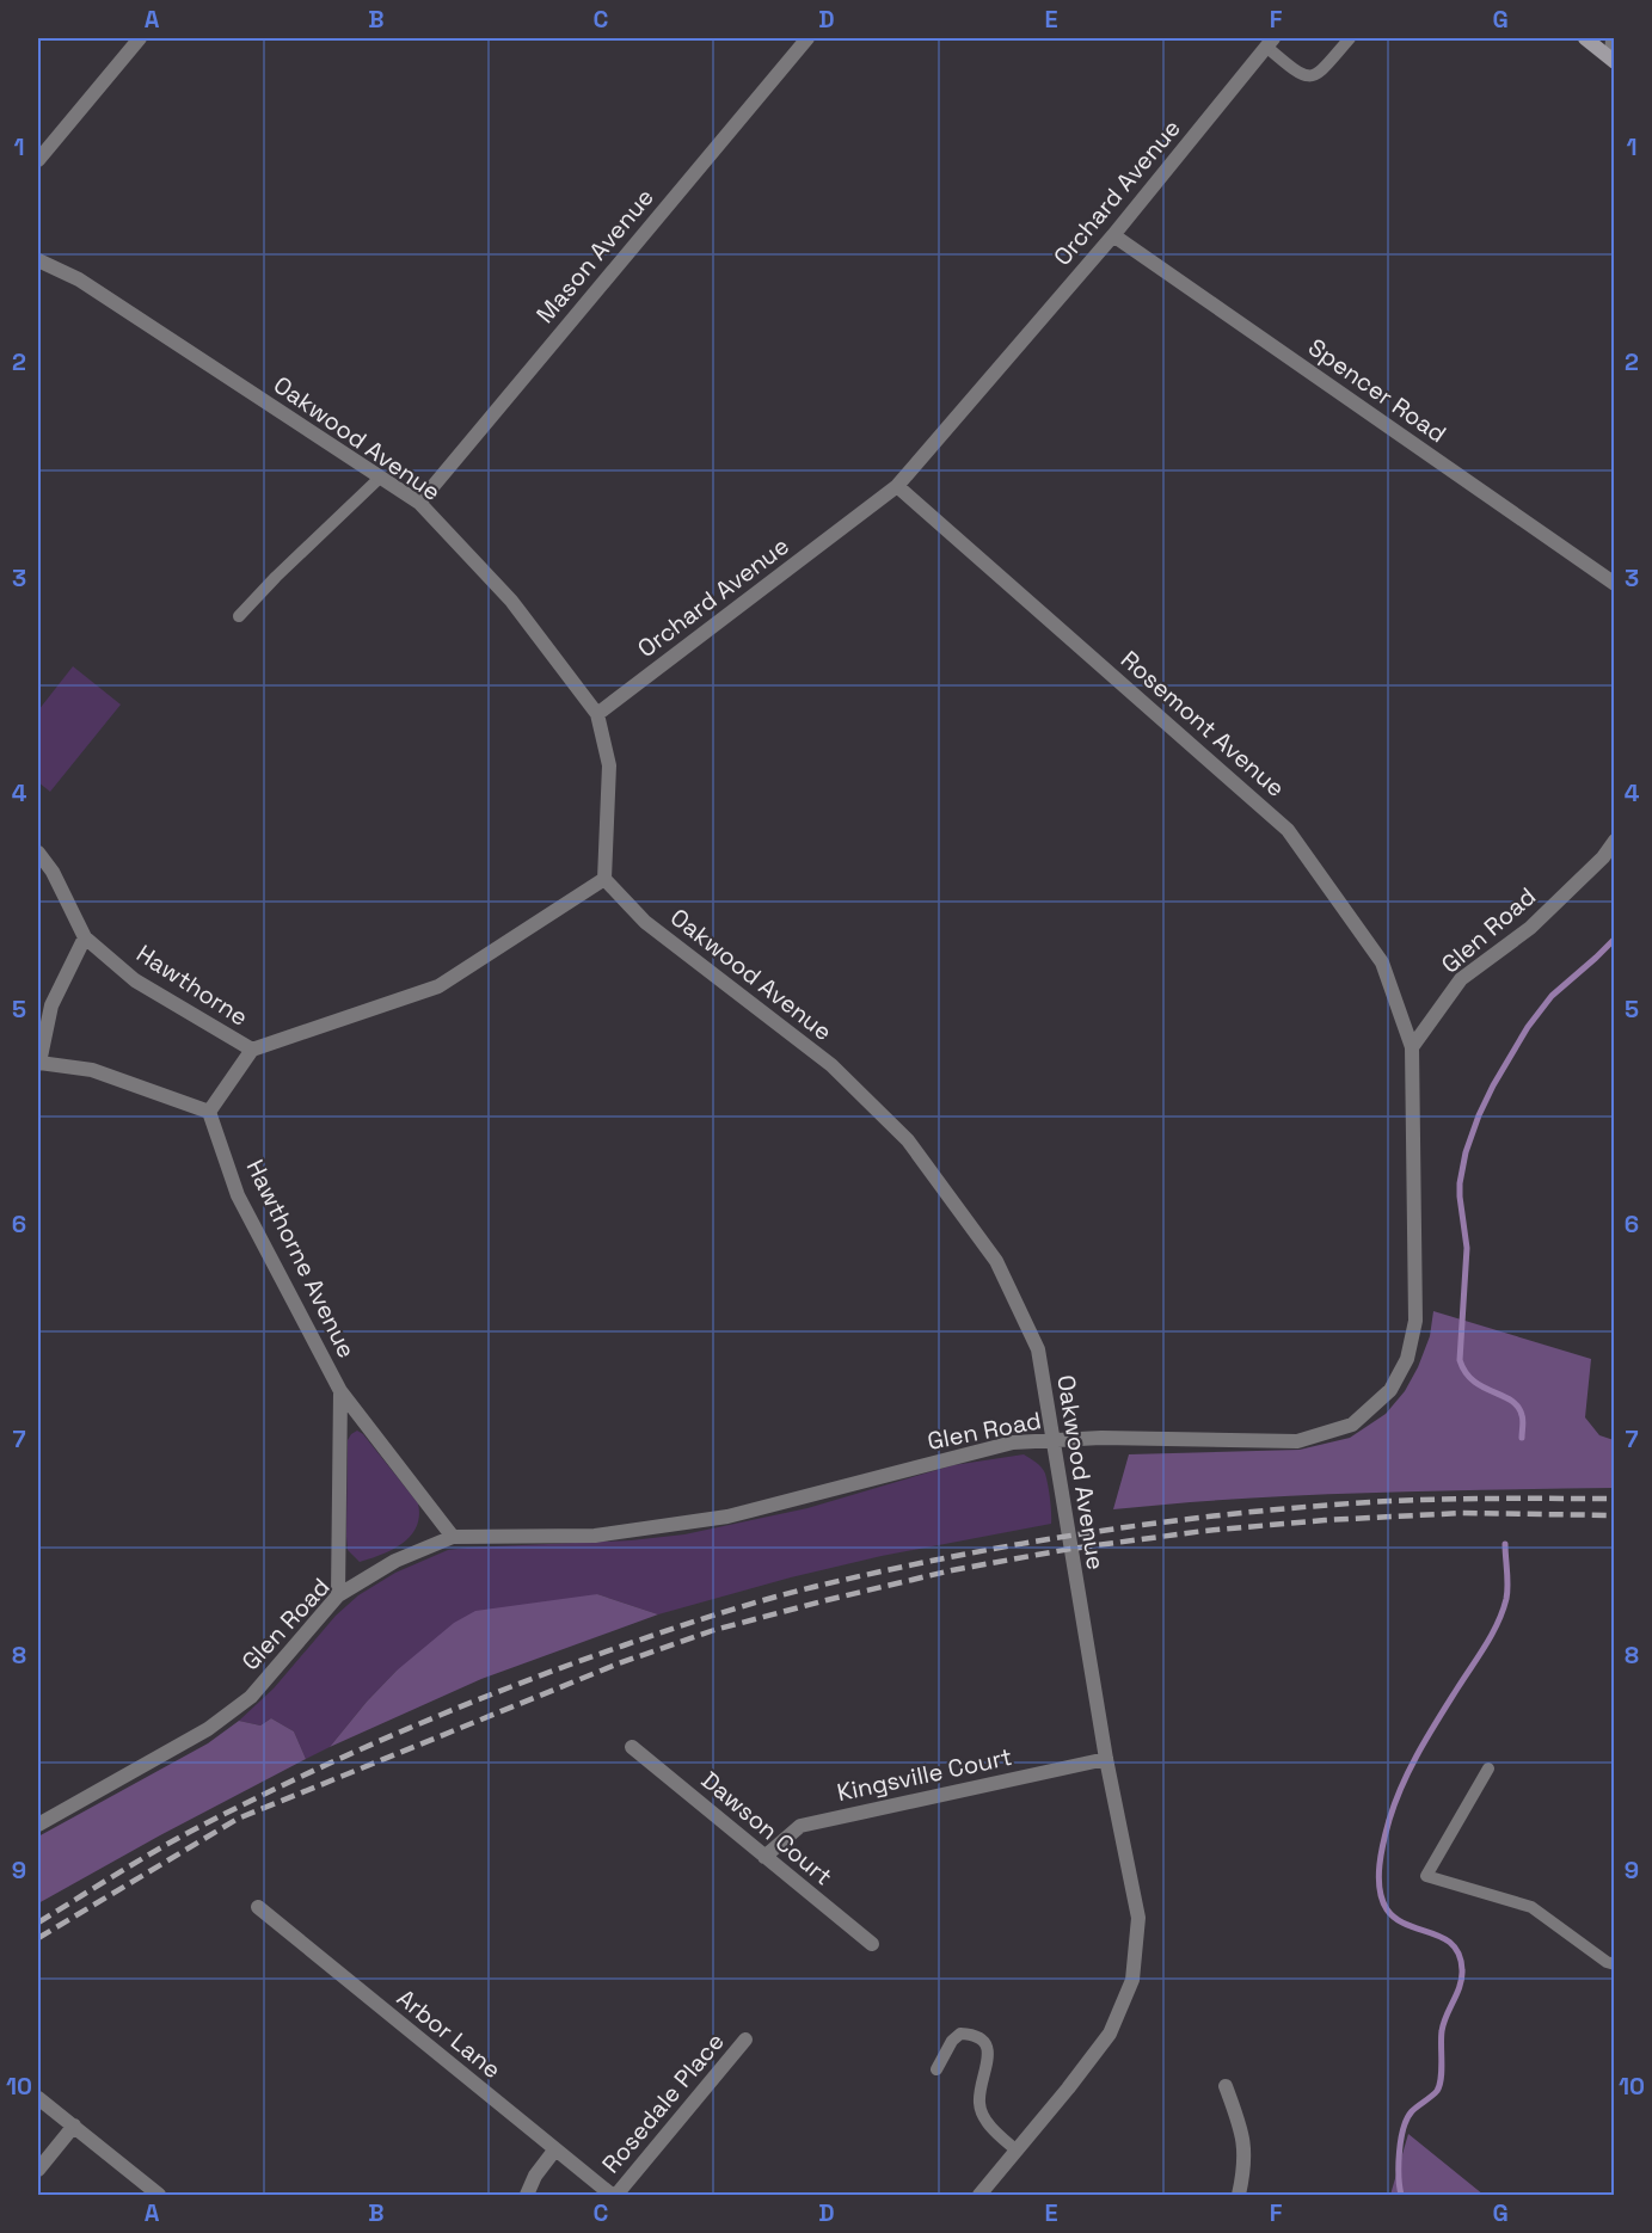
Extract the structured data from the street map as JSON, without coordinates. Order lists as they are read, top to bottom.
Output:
{
  "streets": {
    "street": [
      "Orchard Avenue",
      "Mason Avenue",
      "Spencer Road",
      "Oakwood Avenue",
      "Rosemont Avenue",
      "Glen Road",
      "Hawthorne",
      "Hawthorne Avenue",
      "Kingsville Court",
      "Dawson Court",
      "Arbor Lane",
      "Rosedale Place"
    ]
  },
  "crossings": [
    ["Orchard Avenue", "Spencer Road"],
    ["Orchard Avenue", "Oakwood Avenue"],
    ["Orchard Avenue", "Rosemont Avenue"],
    ["Mason Avenue", "Oakwood Avenue"],
    ["Oakwood Avenue", "Glen Road"],
    ["Oakwood Avenue", "Kingsville Court"],
    ["Rosemont Avenue", "Glen Road"],
    ["Glen Road", "Hawthorne Avenue"],
    ["Kingsville Court", "Dawson Court"],
    ["Arbor Lane", "Rosedale Place"]
  ],
  "grid": {
    "columns": [
      "A",
      "B",
      "C",
      "D",
      "E",
      "F",
      "G"
    ],
    "rows": [
      "1",
      "2",
      "3",
      "4",
      "5",
      "6",
      "7",
      "8",
      "9",
      "10"
    ]
  }
}
